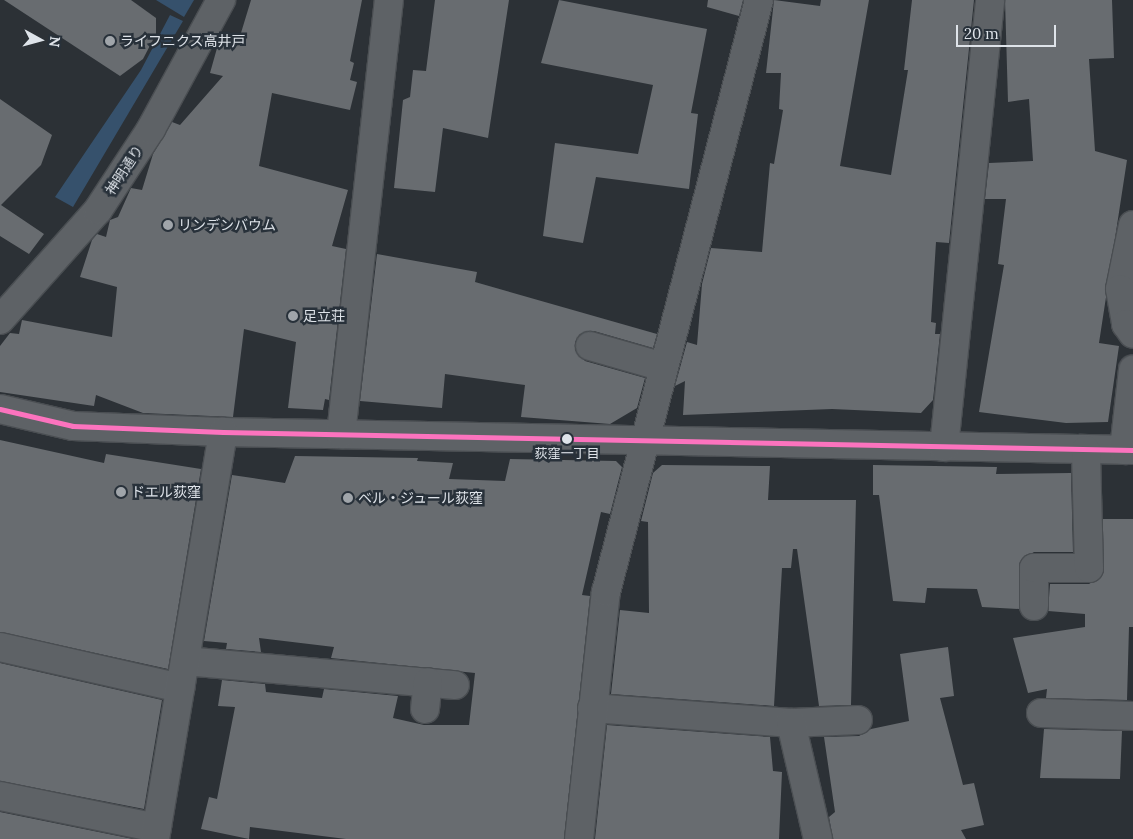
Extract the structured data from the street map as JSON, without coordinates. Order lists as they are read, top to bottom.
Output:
{
  "streets": {
    "street": ["神明通り"]
  },
  "places": [
    "ライフニクス高井戸",
    "リンデンバウム",
    "足立荘",
    "荻窪一丁目",
    "ドエル荻窪",
    "ベル・ジュール荻窪"
  ],
  "scale_bar": "20 m",
  "north": "right"
}
